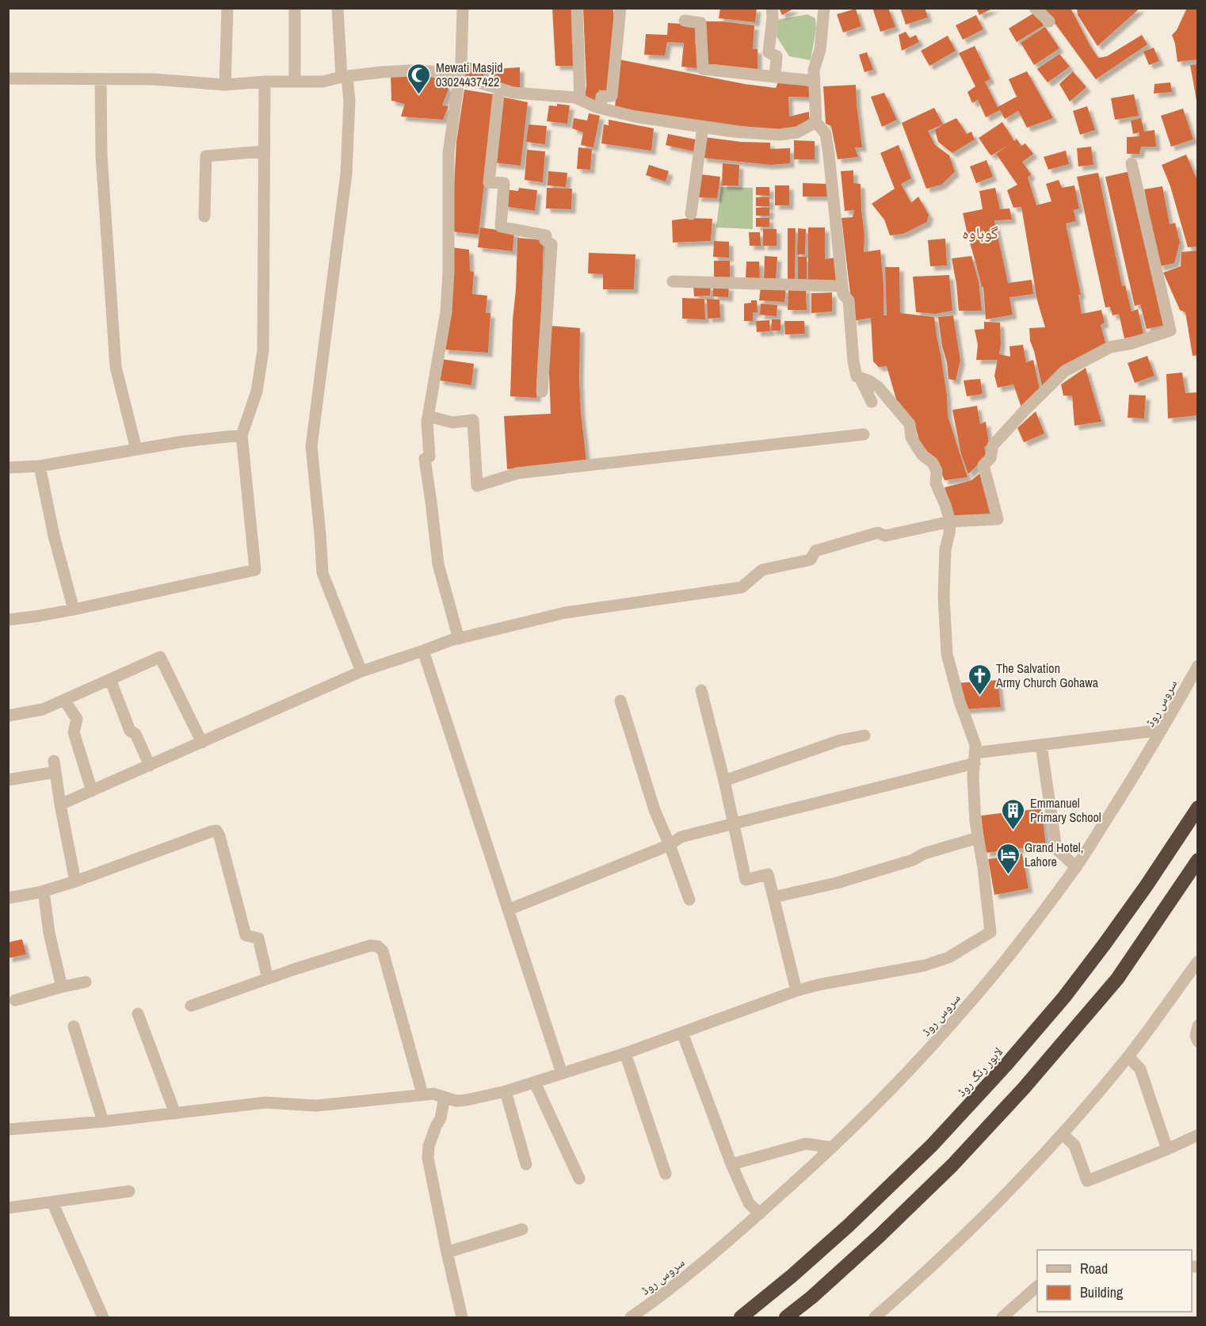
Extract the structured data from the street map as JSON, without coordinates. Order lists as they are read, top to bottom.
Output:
{
  "streets": {
    "highway": ["لاہور رنگ روڈ"],
    "street": ["سروس روڈ"]
  },
  "districts": ["گوہاوہ"],
  "places": {
    "mosque": ["Mewati Masjid 03024437422"],
    "church": ["The Salvation Army Church Gohawa"],
    "building": ["Emmanuel Primary School"],
    "hotel": ["Grand Hotel, Lahore"]
  },
  "legend": ["Road", "Building"]
}
